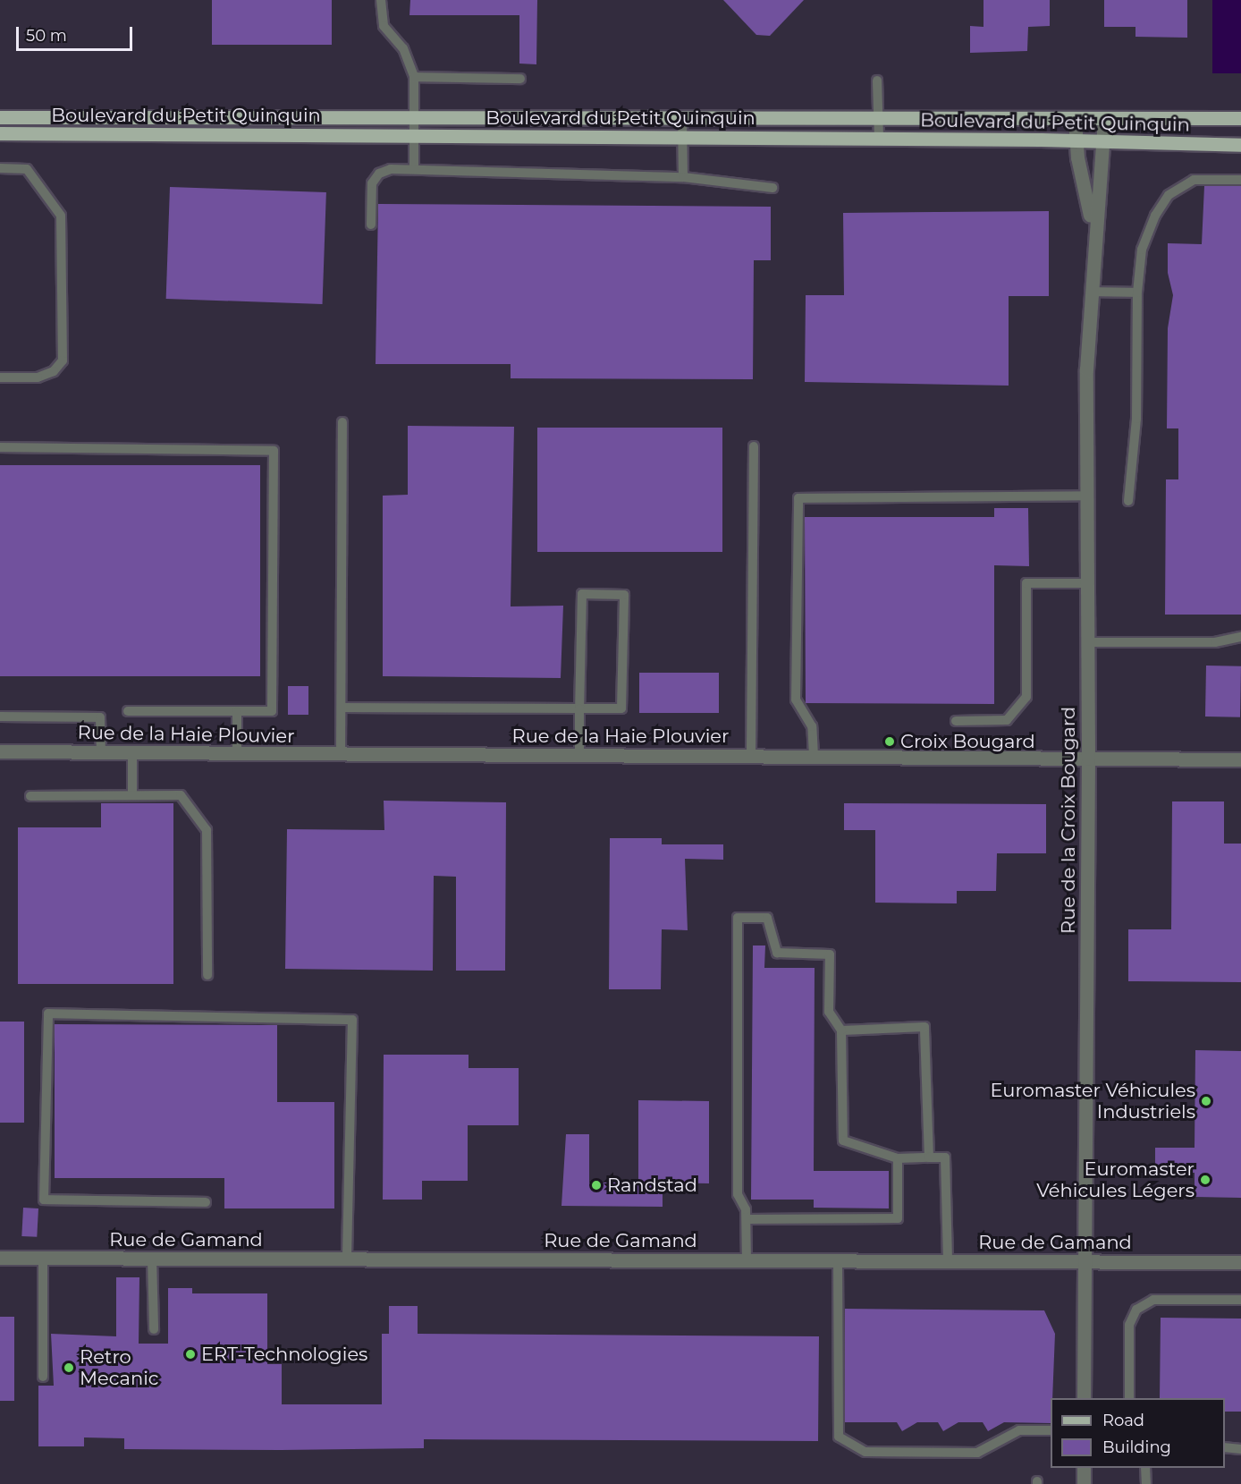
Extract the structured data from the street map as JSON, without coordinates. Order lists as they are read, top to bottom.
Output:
{
  "streets": {
    "main road": ["Boulevard du Petit Quinquin"],
    "street": ["Rue de la Haie Plouvier", "Rue de la Croix Bougard", "Rue de Gamand"]
  },
  "crossings": [
    ["Rue de la Haie Plouvier", "Rue de la Croix Bougard"],
    ["Rue de la Croix Bougard", "Rue de Gamand"]
  ],
  "places": [
    "Croix Bougard",
    "Euromaster Véhicules Industriels",
    "Euromaster Véhicules Légers",
    "Randstad",
    "ERT-Technologies",
    "Retro Mecanic"
  ],
  "legend": ["Road", "Building"],
  "scale_bar": "50 m"
}
